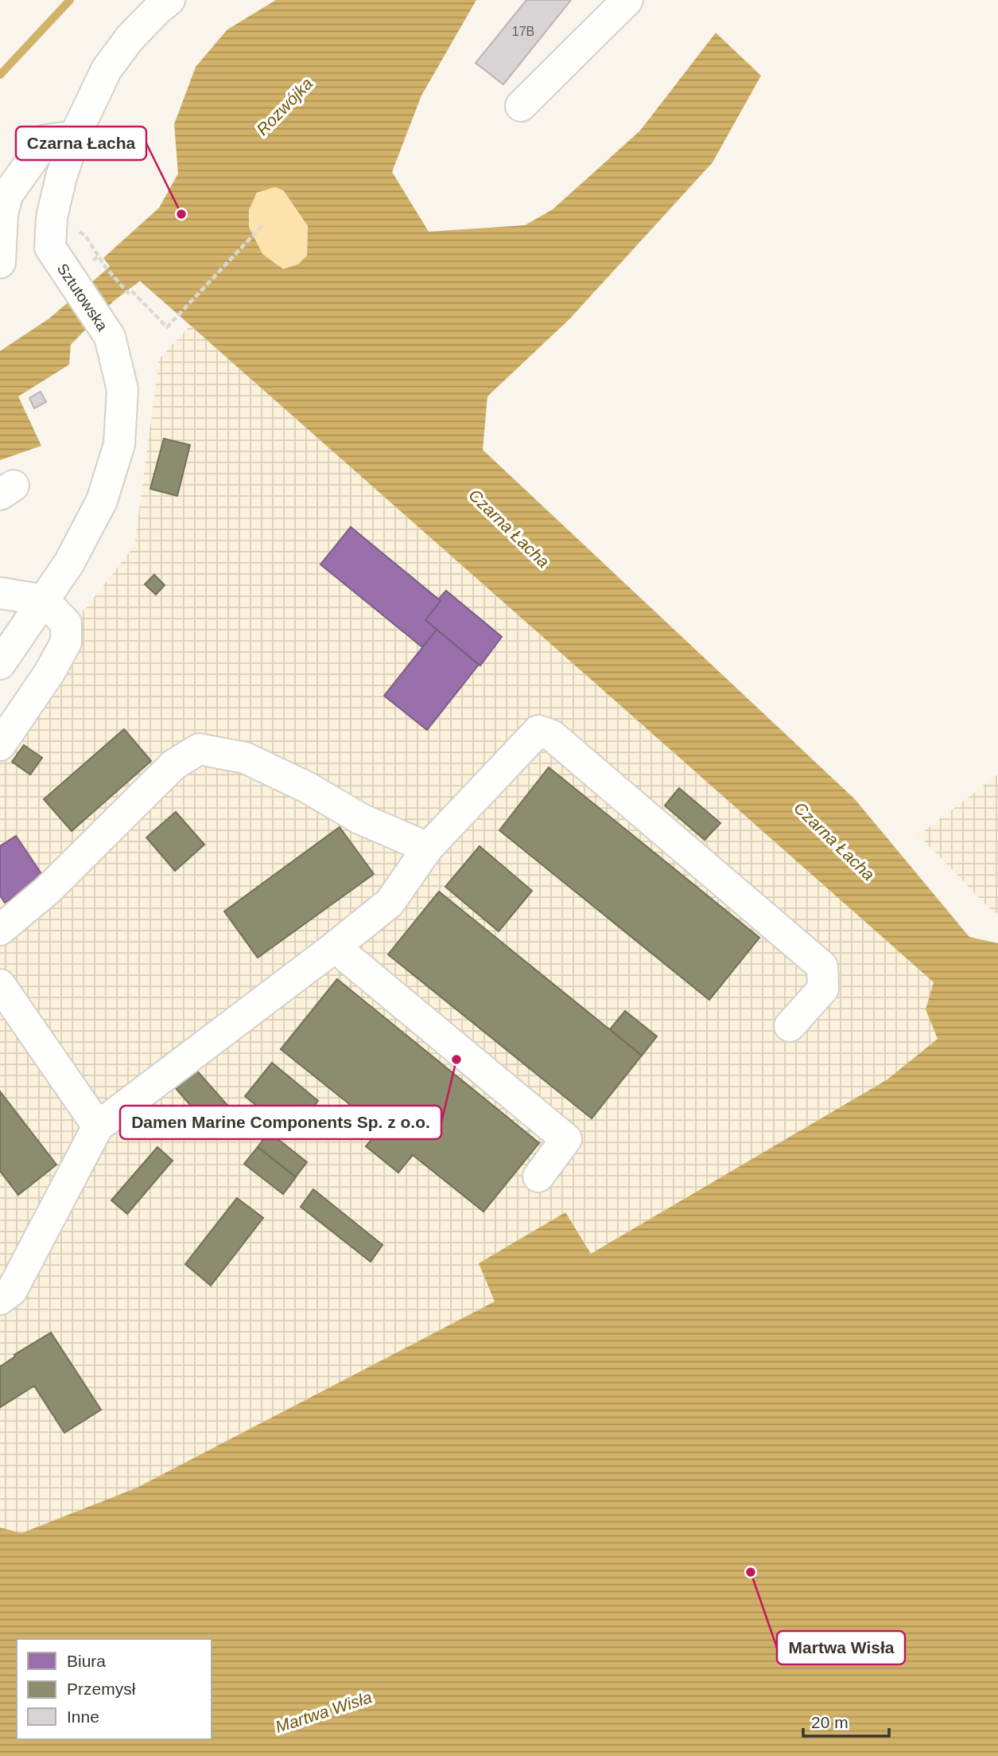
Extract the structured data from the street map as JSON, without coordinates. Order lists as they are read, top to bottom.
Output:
{
  "streets": {
    "street": ["Sztutowska"]
  },
  "water": ["Rozwójka", "Czarna Łacha", "Martwa Wisła"],
  "places": ["Czarna Łacha", "Damen Marine Components Sp. z o.o.", "Martwa Wisła"],
  "house_numbers": ["17B"],
  "legend": ["Biura", "Przemysł", "Inne"],
  "scale_bar": "20 m"
}
